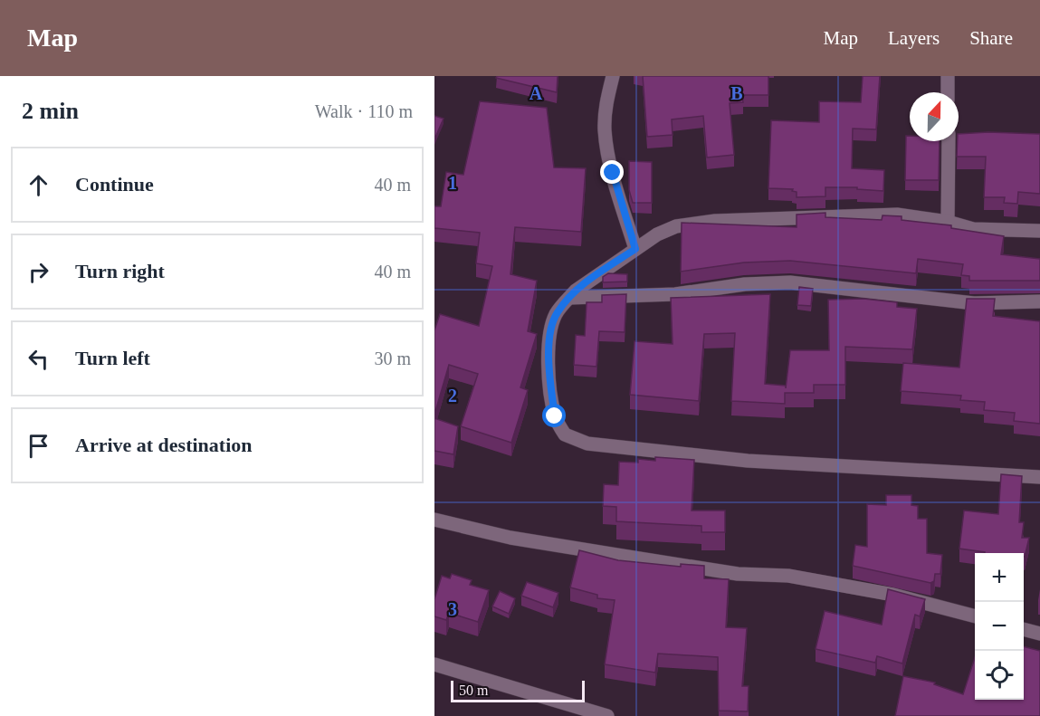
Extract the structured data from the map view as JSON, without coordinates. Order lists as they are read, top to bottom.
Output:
{
  "scale_bar": "50 m",
  "north": "top",
  "page": {
    "header": "Map",
    "nav": ["Map", "Layers", "Share"],
    "heading": ["2 min", "Walk · 110 m"],
    "list": [
      ["Continue", "40 m"],
      ["Turn right", "40 m"],
      ["Turn left", "30 m"],
      "Arrive at destination"
    ],
    "map_buttons": ["+", "−"],
    "scale": "50 m"
  },
  "grid": {
    "columns": ["A", "B"],
    "rows": ["1", "2", "3"]
  }
}
